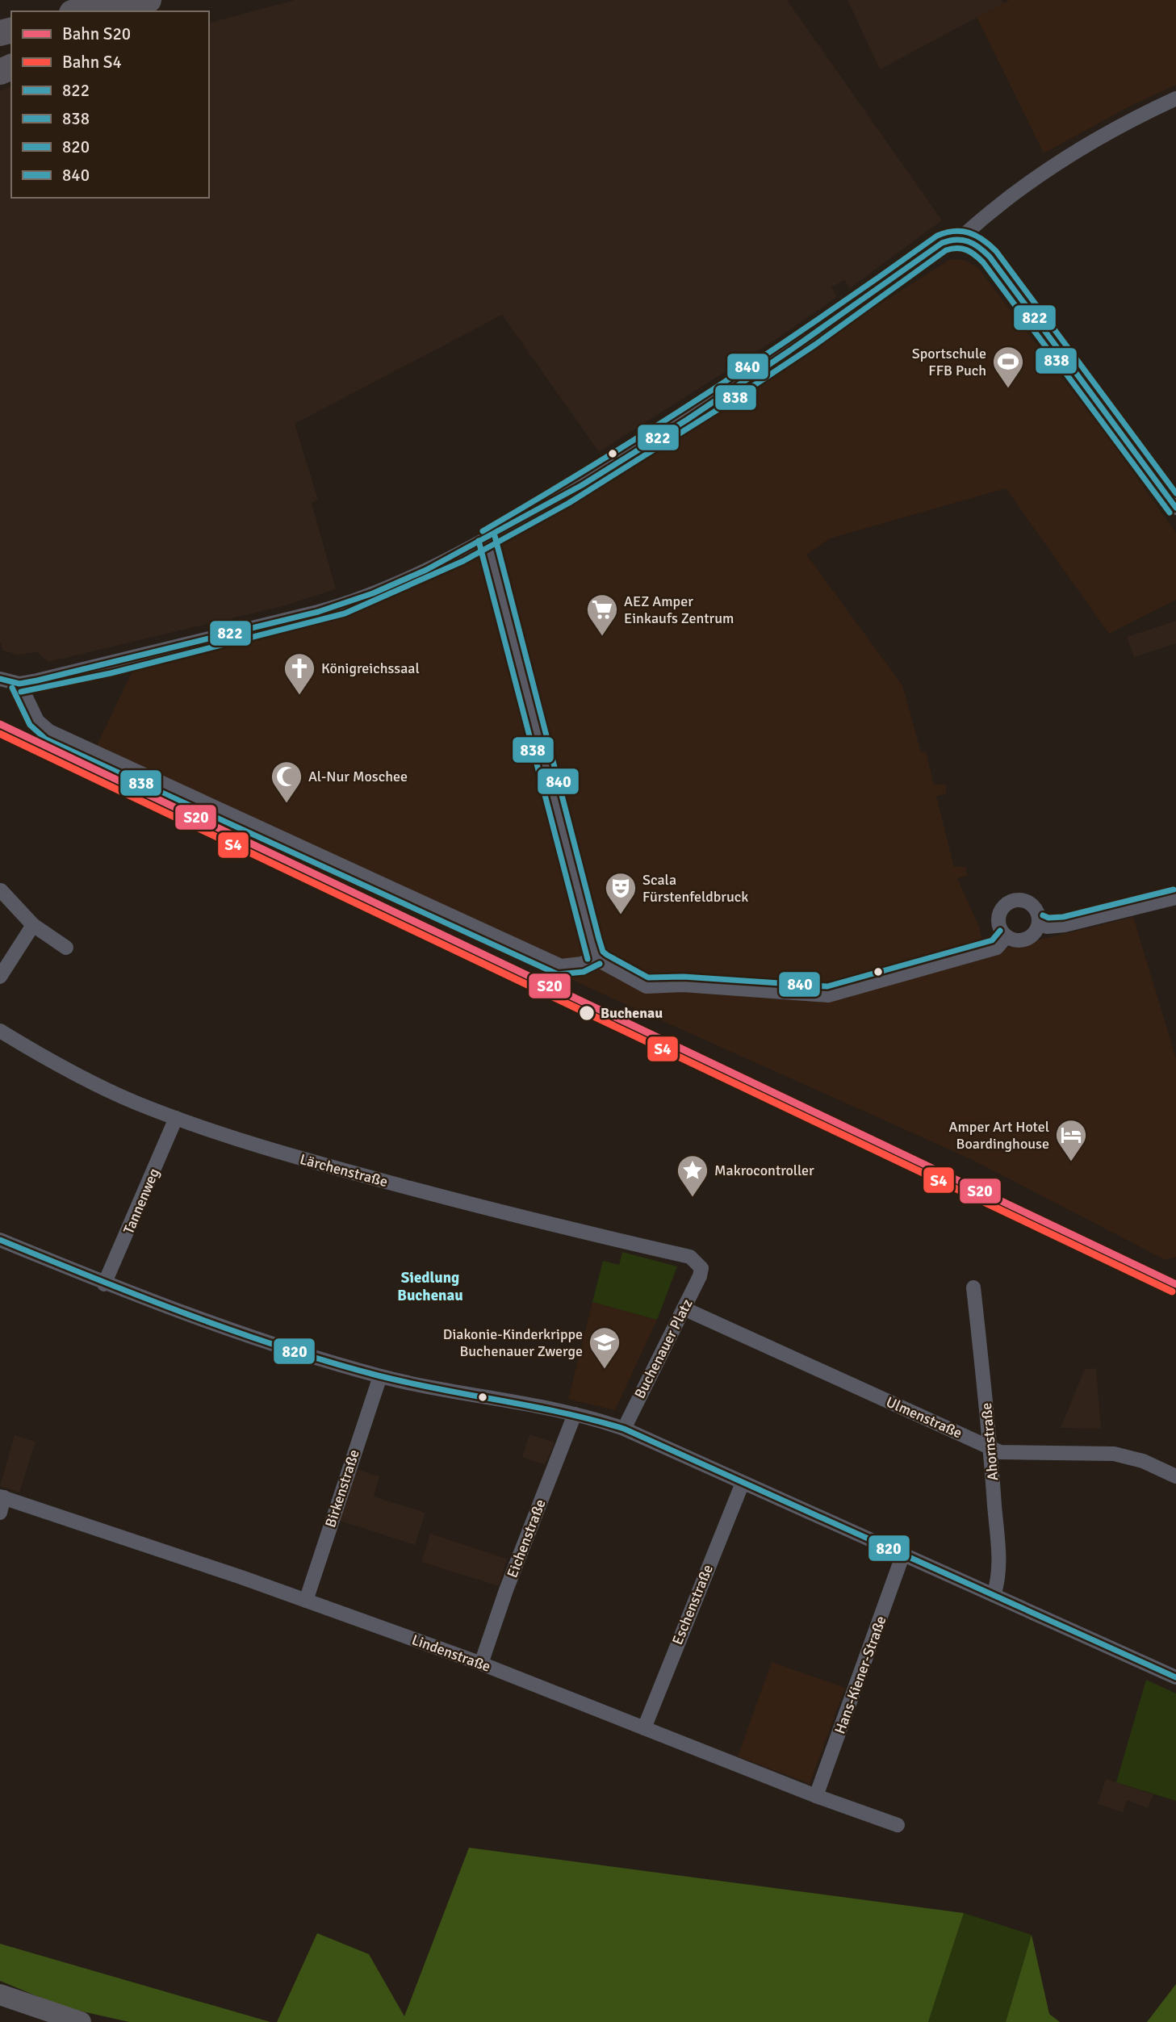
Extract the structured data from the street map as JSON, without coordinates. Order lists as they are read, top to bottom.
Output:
{
  "streets": {
    "street": [
      "Lärchenstraße",
      "Tannenweg",
      "Buchenauer Platz",
      "Ulmenstraße",
      "Ahornstraße",
      "Birkenstraße",
      "Eichenstraße",
      "Eschenstraße",
      "Lindenstraße",
      "Hans-Kiener-Straße"
    ]
  },
  "crossings": [
    ["Lärchenstraße", "Tannenweg"],
    ["Lärchenstraße", "Buchenauer Platz"],
    ["Buchenauer Platz", "Ulmenstraße"],
    ["Ulmenstraße", "Ahornstraße"],
    ["Birkenstraße", "Lindenstraße"],
    ["Eichenstraße", "Lindenstraße"],
    ["Eschenstraße", "Lindenstraße"],
    ["Lindenstraße", "Hans-Kiener-Straße"]
  ],
  "districts": ["Siedlung Buchenau"],
  "places": {
    "sports": ["Sportschule FFB Puch"],
    "supermarket": ["AEZ Amper Einkaufs Zentrum"],
    "church": ["Königreichssaal"],
    "mosque": ["Al-Nur Moschee"],
    "theatre": ["Scala Fürstenfeldbruck"],
    "other": ["Buchenau"],
    "hotel": ["Amper Art Hotel Boardinghouse"],
    "place": ["Makrocontroller"],
    "school or university": ["Diakonie-Kinderkrippe Buchenauer Zwerge"]
  },
  "lines": [
    "transit line 840",
    "transit line 822",
    "transit line 838",
    "rail line S20",
    "rail line S4",
    "transit line 820"
  ],
  "legend": [
    "Bahn S20",
    "Bahn S4",
    "822",
    "838",
    "820",
    "840"
  ]
}
